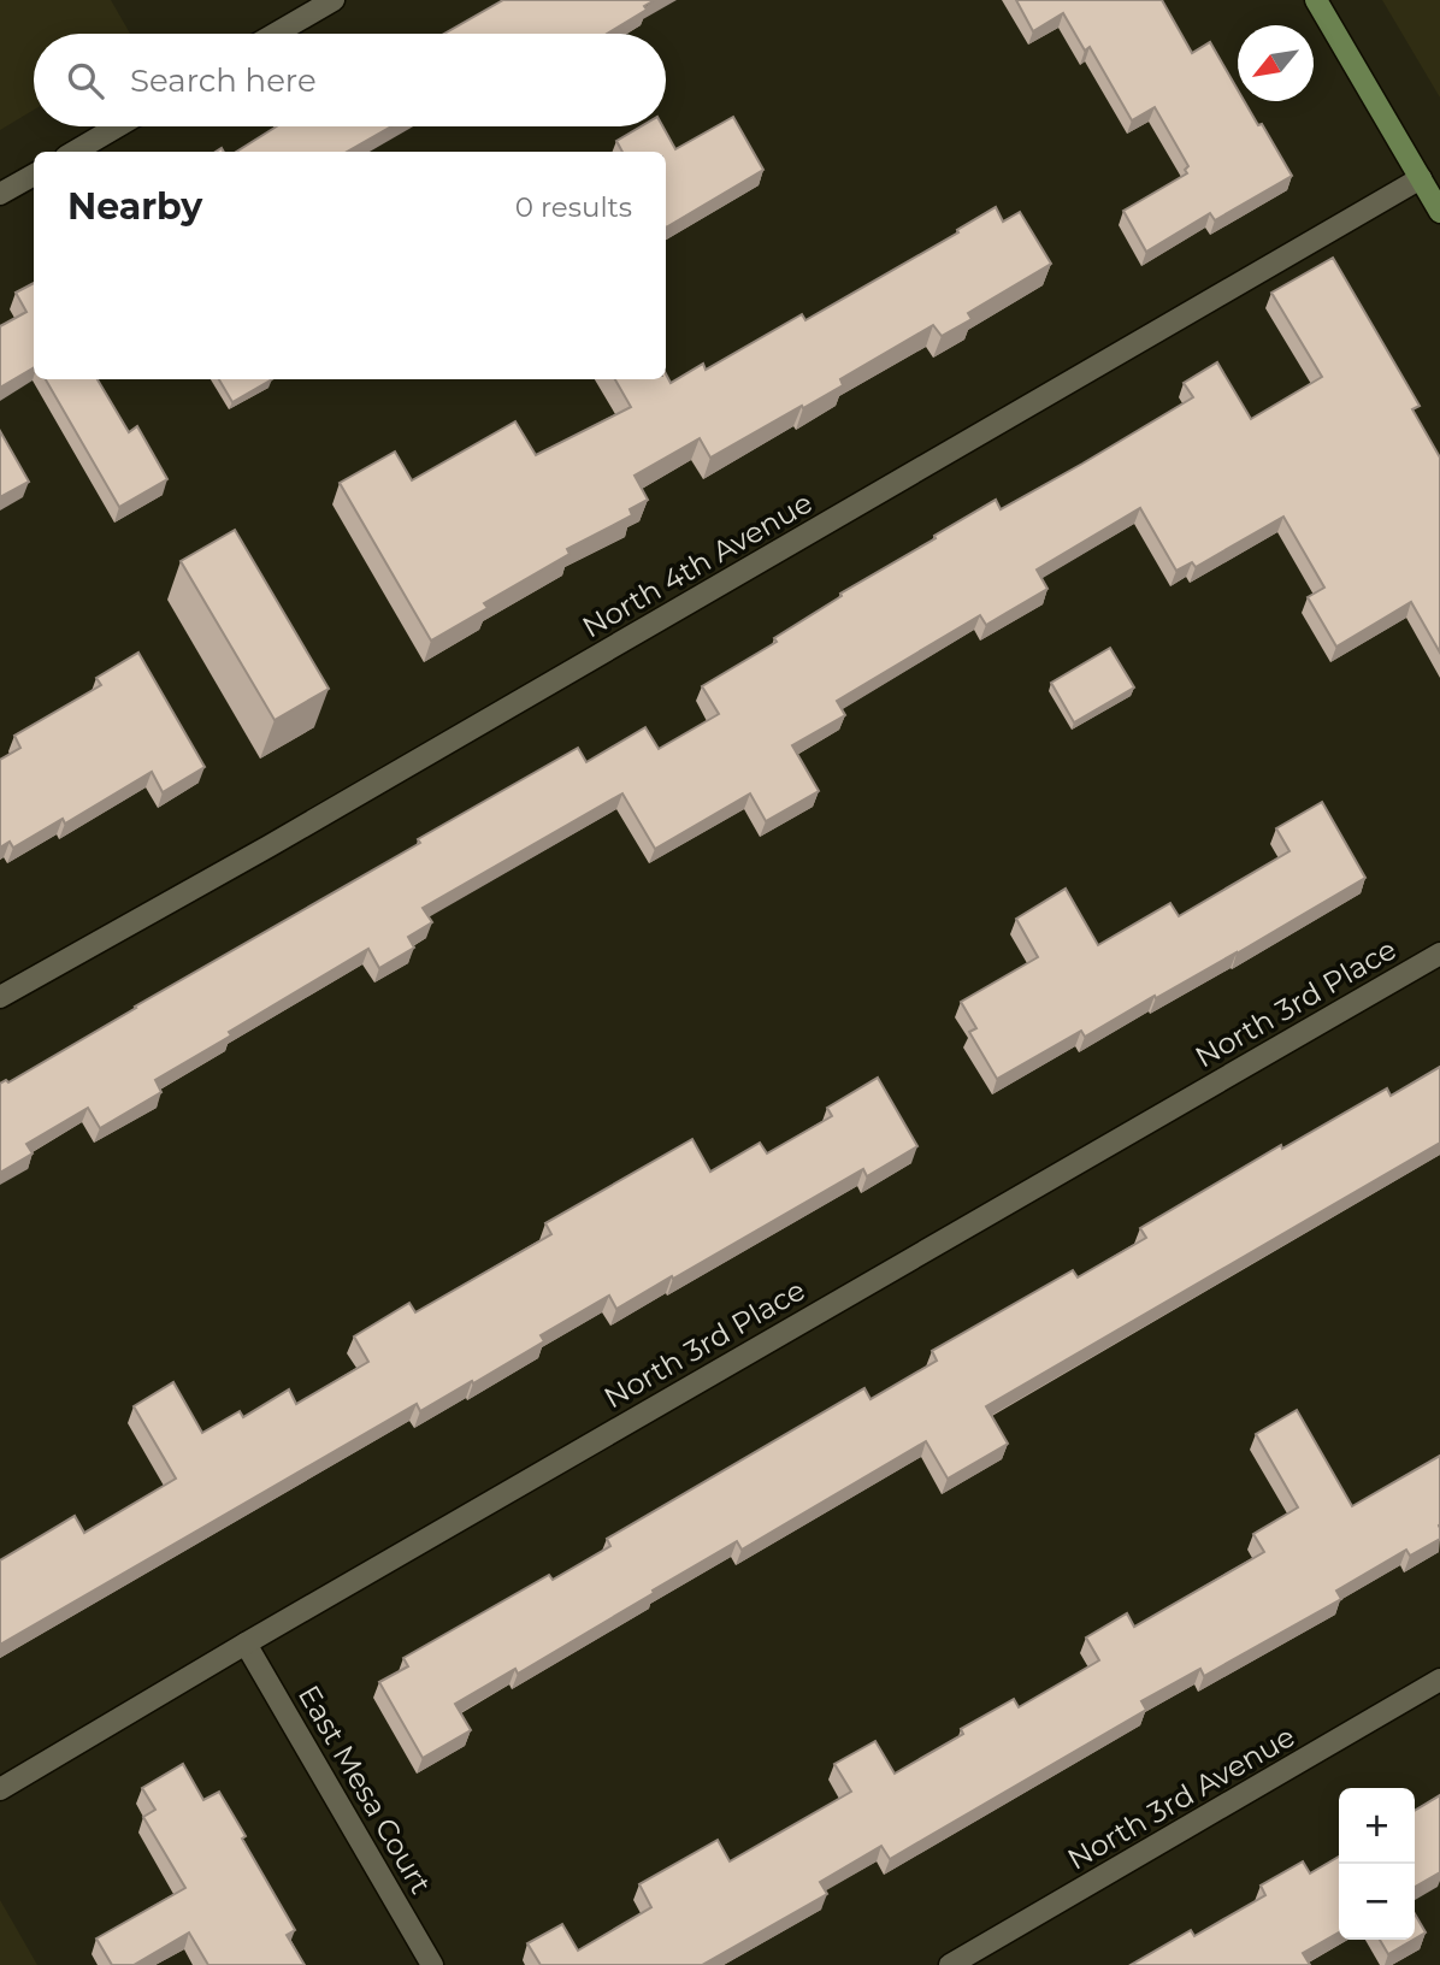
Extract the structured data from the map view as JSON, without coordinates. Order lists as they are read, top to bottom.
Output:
{
  "streets": {
    "street": [
      "North 4th Avenue",
      "North 3rd Place",
      "East Mesa Court",
      "North 3rd Avenue"
    ]
  },
  "crossings": [
    ["North 3rd Place", "East Mesa Court"]
  ],
  "north": "bottom left",
  "page": {
    "search": "Search here",
    "heading": ["Nearby", "0 results"],
    "map_buttons": ["+", "−"]
  }
}
